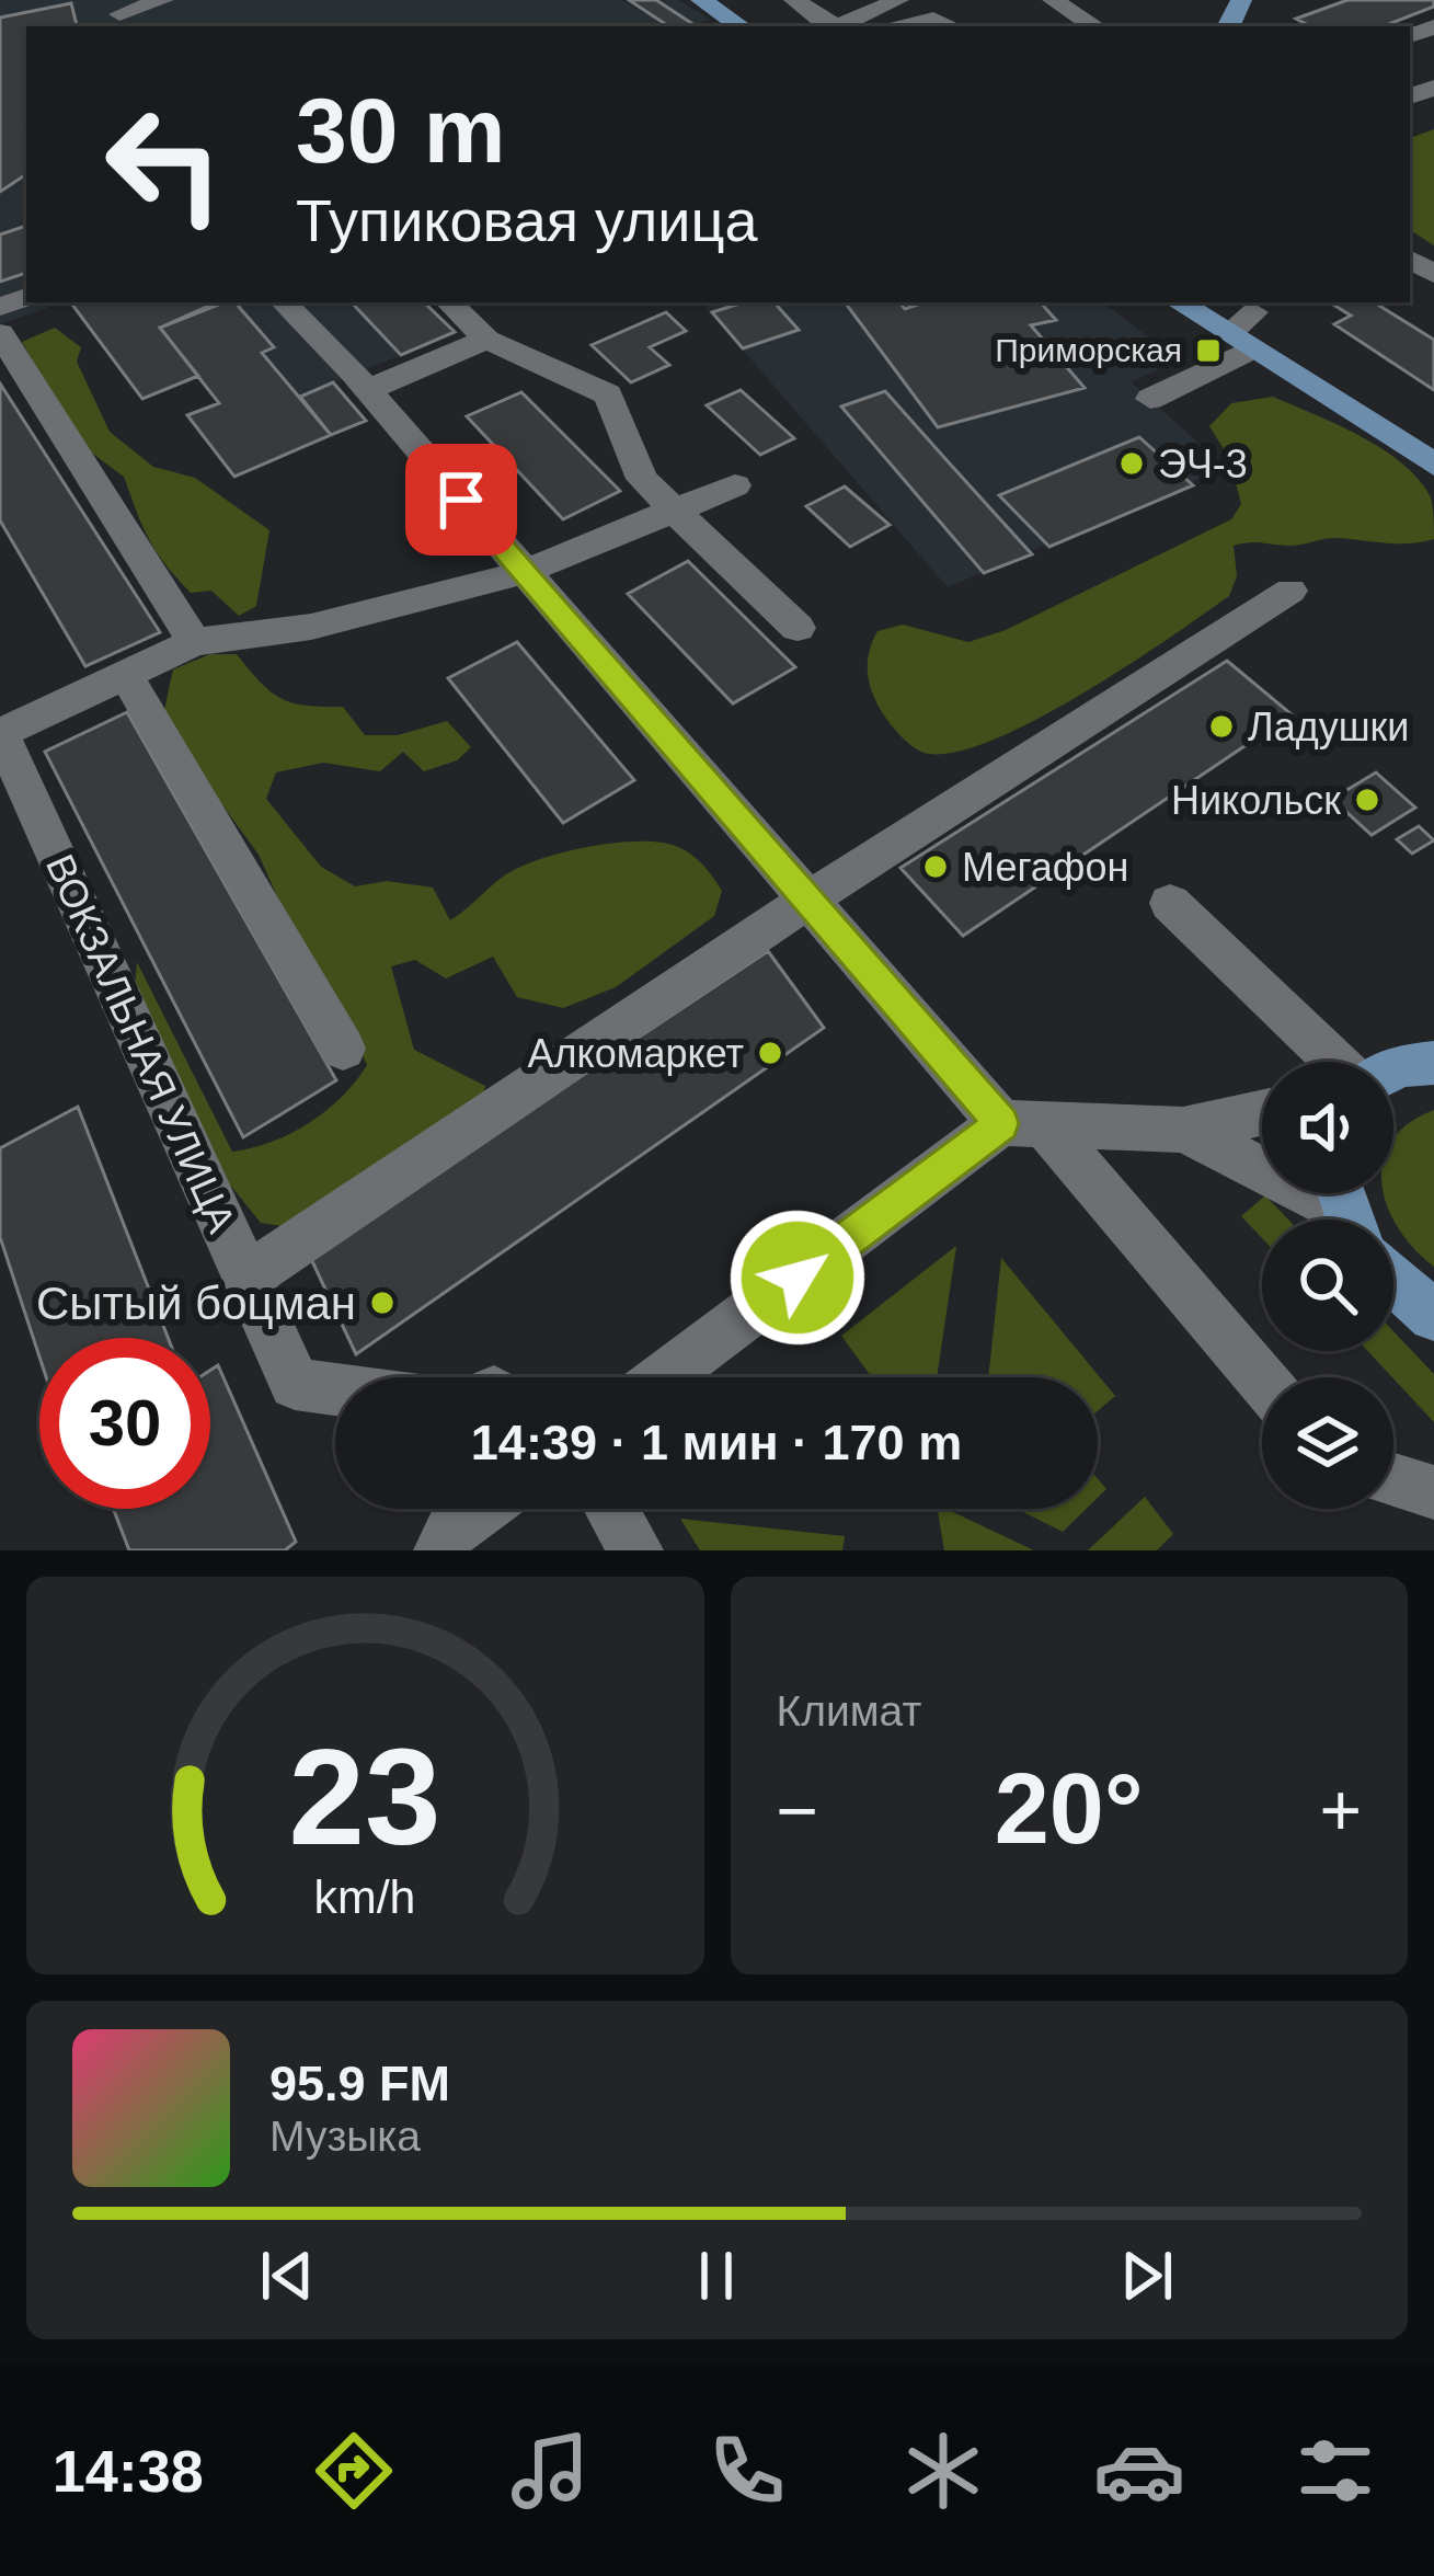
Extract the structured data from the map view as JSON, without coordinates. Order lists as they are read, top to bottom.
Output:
{
  "streets": {
    "street": ["ВОКЗАЛЬНАЯ УЛИЦА"]
  },
  "places": {
    "transit": ["Приморская"],
    "other": [
      "ЭЧ-3",
      "Ладушки",
      "Никольск",
      "Мегафон",
      "Алкомаркет",
      "Сытый боцман"
    ]
  },
  "page": {
    "turn": ["30 m", "Тупиковая улица"],
    "limit": "30",
    "trip": "14:39 · 1 мин · 170 m",
    "tile": "Климат",
    "heat": ["−", "20°", "+"],
    "song": ["95.9 FM", "Музыка"],
    "tabs": "14:38",
    "gauge": ["23", "km/h"]
  }
}
